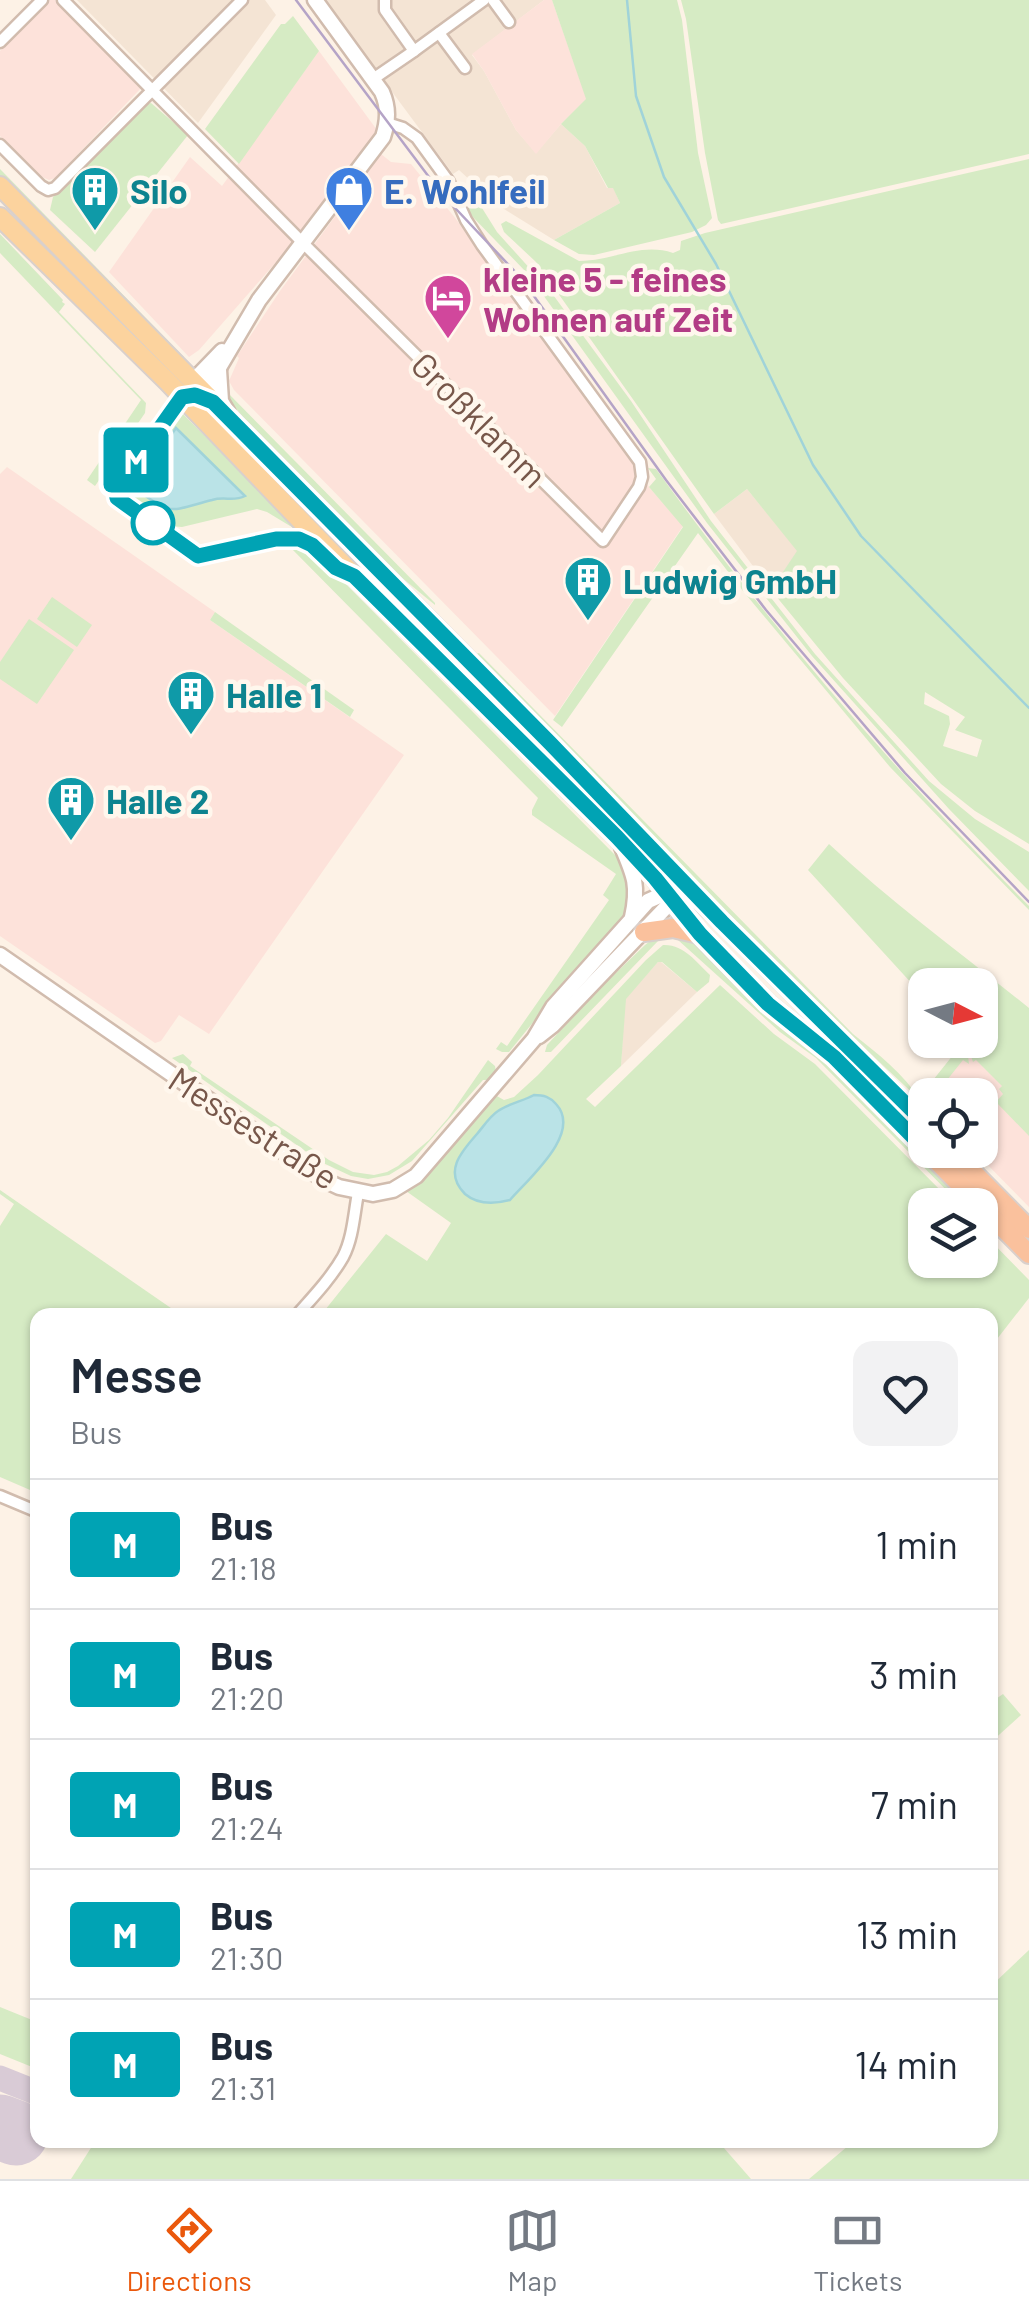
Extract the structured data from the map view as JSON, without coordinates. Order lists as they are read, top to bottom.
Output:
{
  "streets": {
    "street": ["Großklamm", "Messestraße"]
  },
  "places": {
    "building": [
      "Silo",
      "Ludwig GmbH",
      "Halle 1",
      "Halle 2"
    ],
    "shop": ["E. Wohlfeil"],
    "hotel": ["kleine 5 - feines Wohnen auf Zeit"]
  },
  "lines": ["bus line M"],
  "north": "right",
  "page": {
    "on_map": "M",
    "heading": ["Messe", "Bus"],
    "list": [
      {
        "mark": "M",
        "name": "Bus",
        "note": "21:18",
        "value": "1 min"
      },
      {
        "mark": "M",
        "name": "Bus",
        "note": "21:20",
        "value": "3 min"
      },
      {
        "mark": "M",
        "name": "Bus",
        "note": "21:24",
        "value": "7 min"
      },
      {
        "mark": "M",
        "name": "Bus",
        "note": "21:30",
        "value": "13 min"
      },
      {
        "mark": "M",
        "name": "Bus",
        "note": "21:31",
        "value": "14 min"
      }
    ],
    "tabs": ["Directions", "Map", "Tickets"]
  }
}
